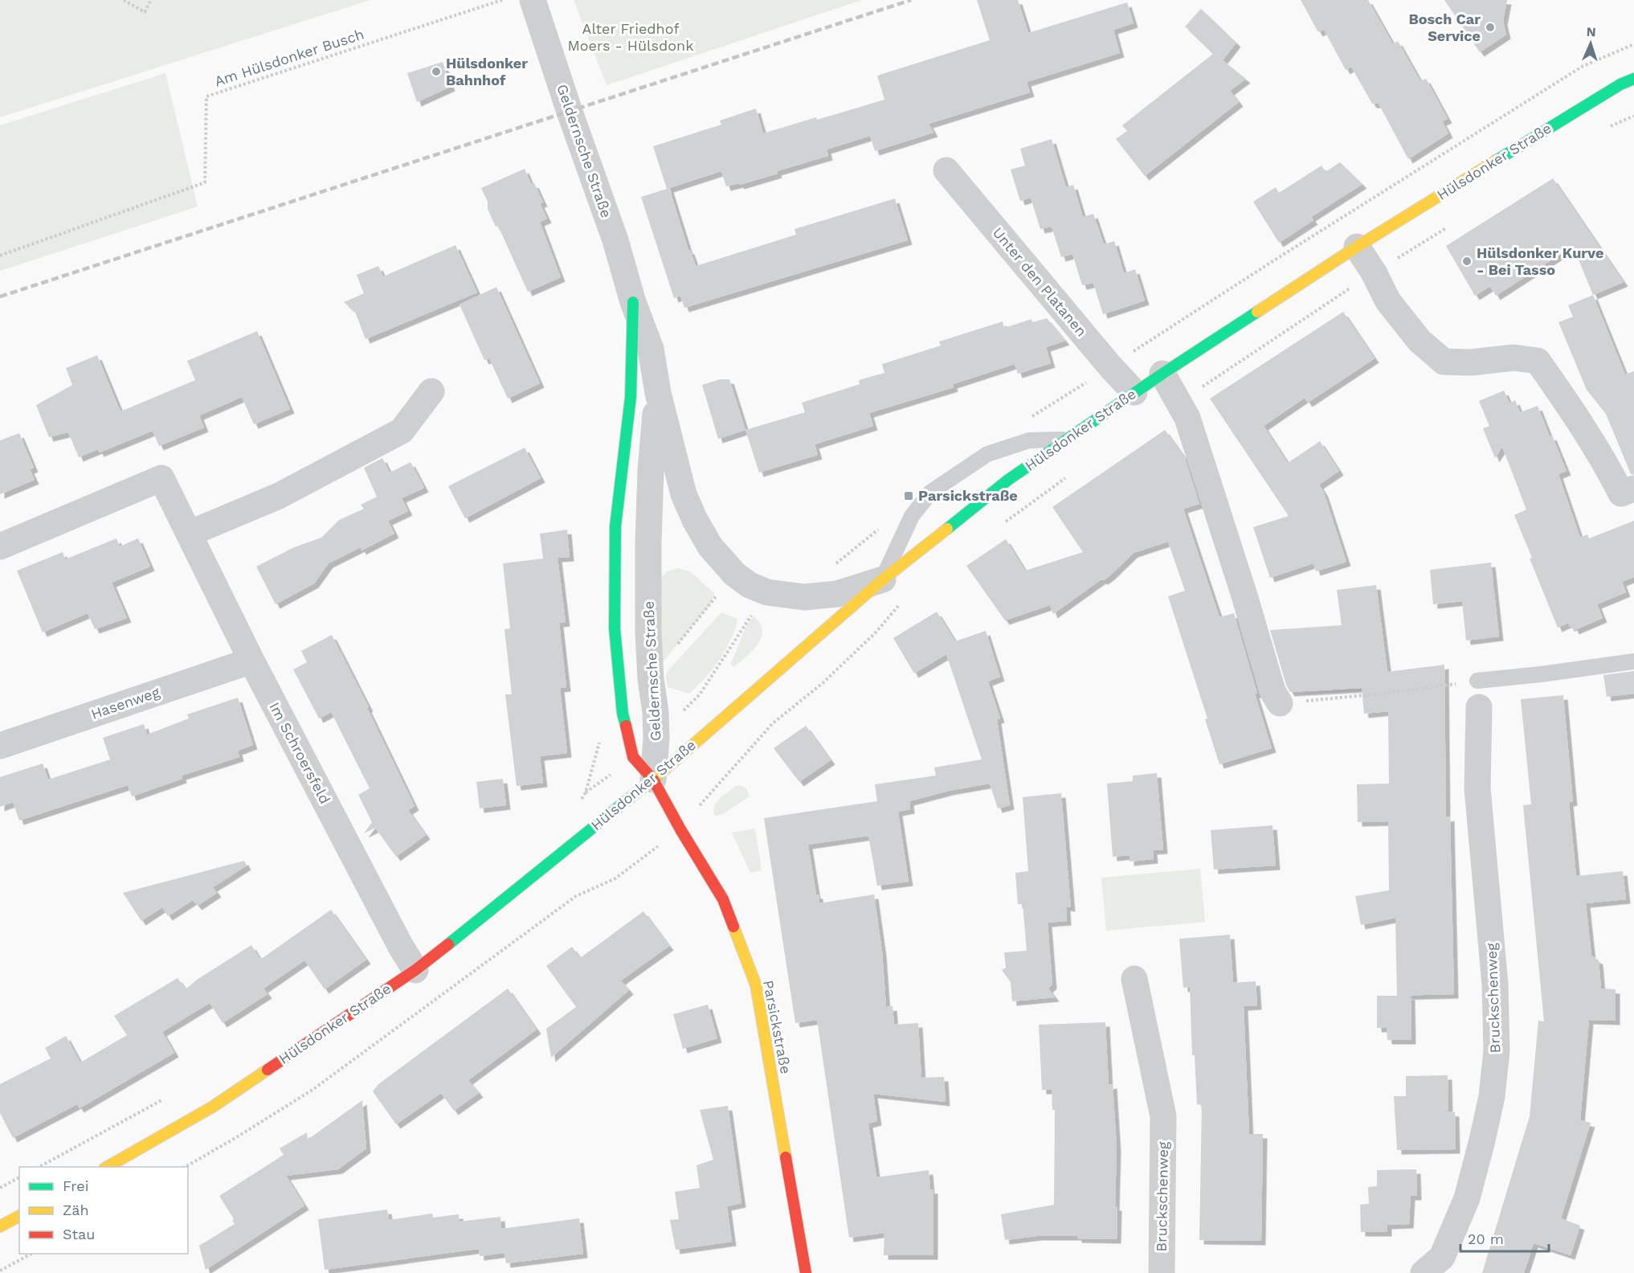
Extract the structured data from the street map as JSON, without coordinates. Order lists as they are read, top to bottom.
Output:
{
  "streets": {
    "street": [
      "Geldernsche Straße",
      "Hülsdonker Straße",
      "Unter den Platanen",
      "Hasenweg",
      "Im Schroersfeld",
      "Bruckschenweg",
      "Parsickstraße"
    ],
    "path": ["Am Hülsdonker Busch"]
  },
  "crossings": [
    ["Geldernsche Straße", "Hülsdonker Straße"],
    ["Geldernsche Straße", "Parsickstraße"],
    ["Hülsdonker Straße", "Unter den Platanen"],
    ["Hülsdonker Straße", "Im Schroersfeld"],
    ["Hülsdonker Straße", "Parsickstraße"],
    ["Hasenweg", "Im Schroersfeld"]
  ],
  "parks": ["Alter Friedhof Moers - Hülsdonk"],
  "places": {
    "other": ["Bosch Car Service", "Hülsdonker Bahnhof", "Hülsdonker Kurve - Bei Tasso"],
    "transit": ["Parsickstraße"]
  },
  "legend": ["Frei", "Zäh", "Stau"],
  "scale_bar": "20 m",
  "north": "top"
}
